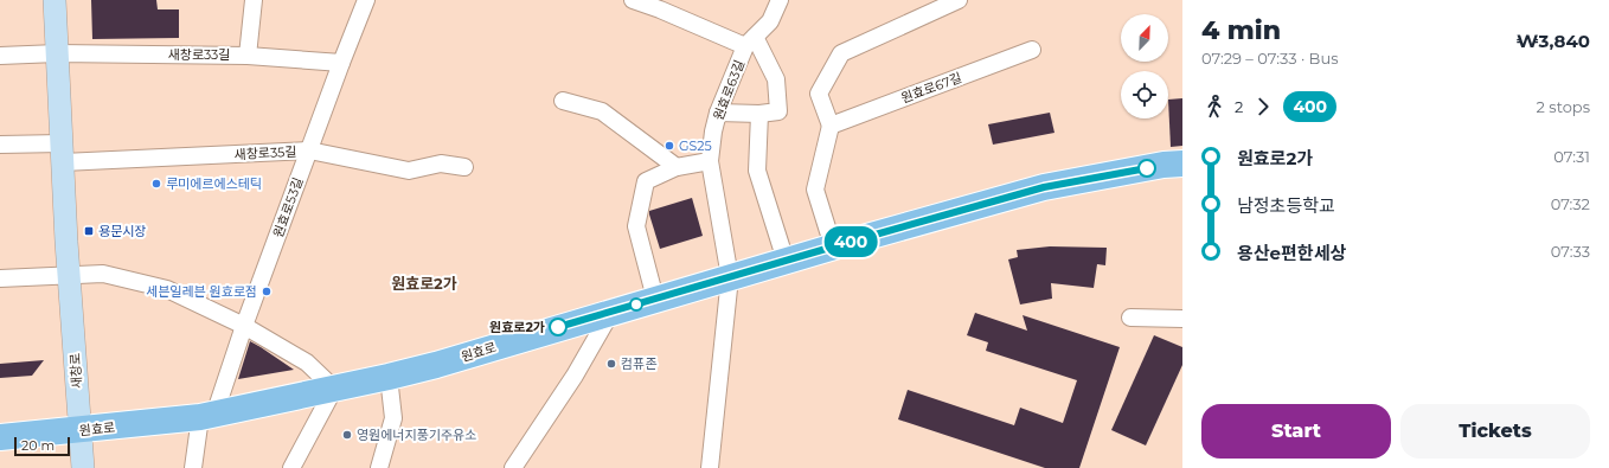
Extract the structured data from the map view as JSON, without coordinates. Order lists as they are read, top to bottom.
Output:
{
  "streets": {
    "main road": ["원효로", "새창로"],
    "street": [
      "새창로33길",
      "원효로67길",
      "원효로63길",
      "새창로35길",
      "원효로53길"
    ]
  },
  "crossings": [
    ["새창로33길", "원효로53길"],
    ["새창로33길", "새창로"],
    ["원효로63길", "원효로"],
    ["새창로35길", "원효로53길"],
    ["새창로35길", "새창로"],
    ["원효로53길", "원효로"],
    ["원효로", "새창로"]
  ],
  "districts": ["원효로2가"],
  "places": {
    "other": [
      "GS25",
      "루미에르에스테틱",
      "세븐일레븐 원효로점",
      "원효로2가",
      "컴퓨존",
      "영원에너지풍기주유소"
    ],
    "transit": ["용문시장"]
  },
  "lines": ["bus line 400"],
  "scale_bar": "20 m",
  "north": "top right",
  "page": {
    "on_map": "400",
    "heading": ["4 min", "07:29 – 07:33 · Bus", "₩3,840"],
    "legs": ["2", "400", "2 stops"],
    "list": [
      {
        "name": "원효로2가",
        "value": "07:31"
      },
      {
        "name": "남정초등학교",
        "value": "07:32"
      },
      {
        "name": "용산e편한세상",
        "value": "07:33"
      }
    ],
    "buttons": ["Start", "Tickets"],
    "scale": "20 m"
  }
}
